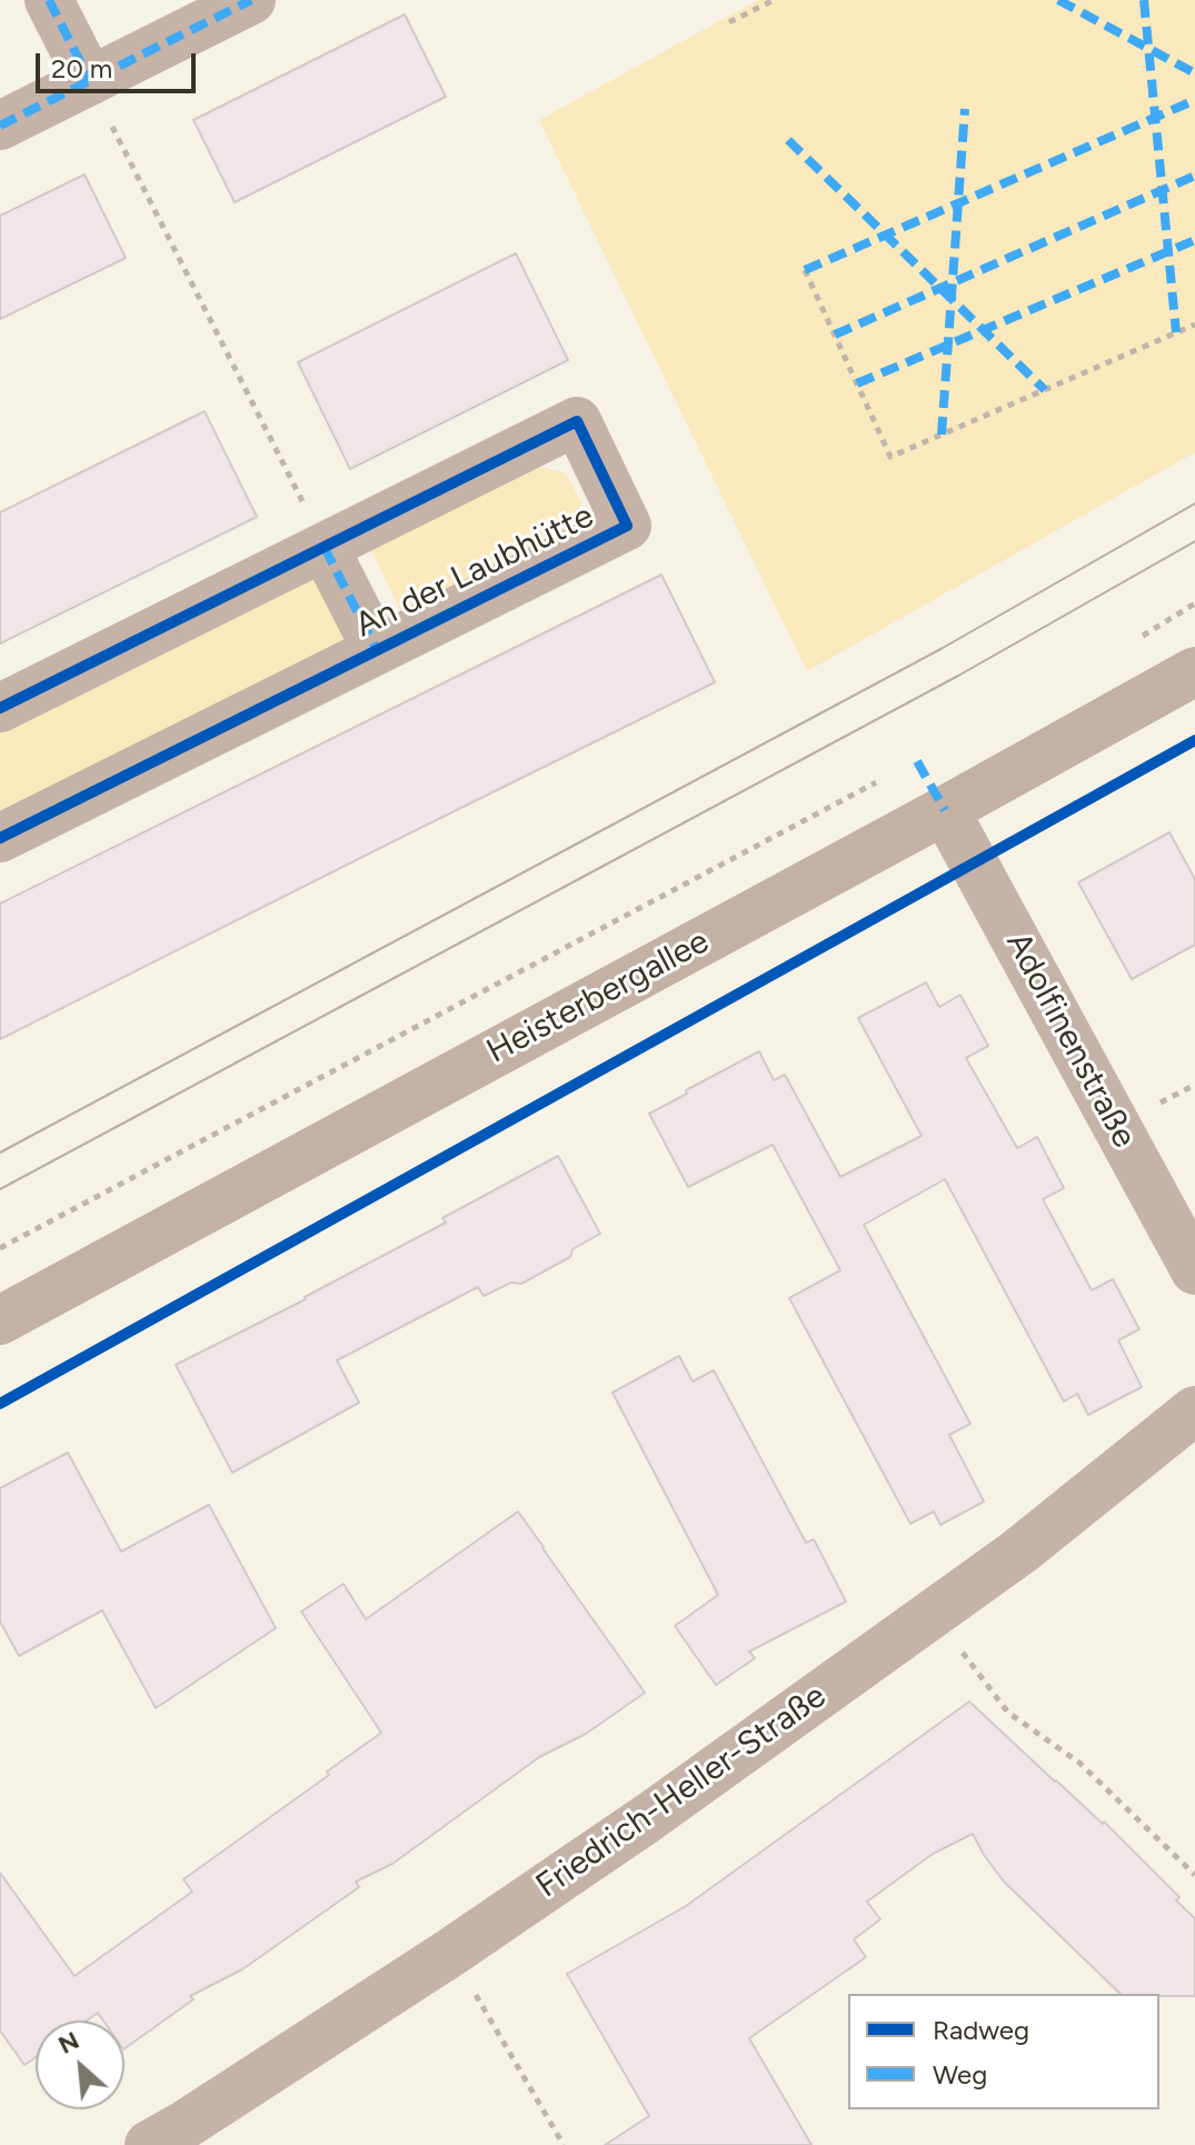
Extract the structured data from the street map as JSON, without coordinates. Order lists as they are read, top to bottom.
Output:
{
  "streets": {
    "main road": ["Heisterbergallee"],
    "street": ["An der Laubhütte", "Adolfinenstraße", "Friedrich-Heller-Straße"]
  },
  "crossings": [
    ["Heisterbergallee", "Adolfinenstraße"]
  ],
  "legend": ["Radweg", "Weg"],
  "scale_bar": "20 m",
  "north": "top left"
}
